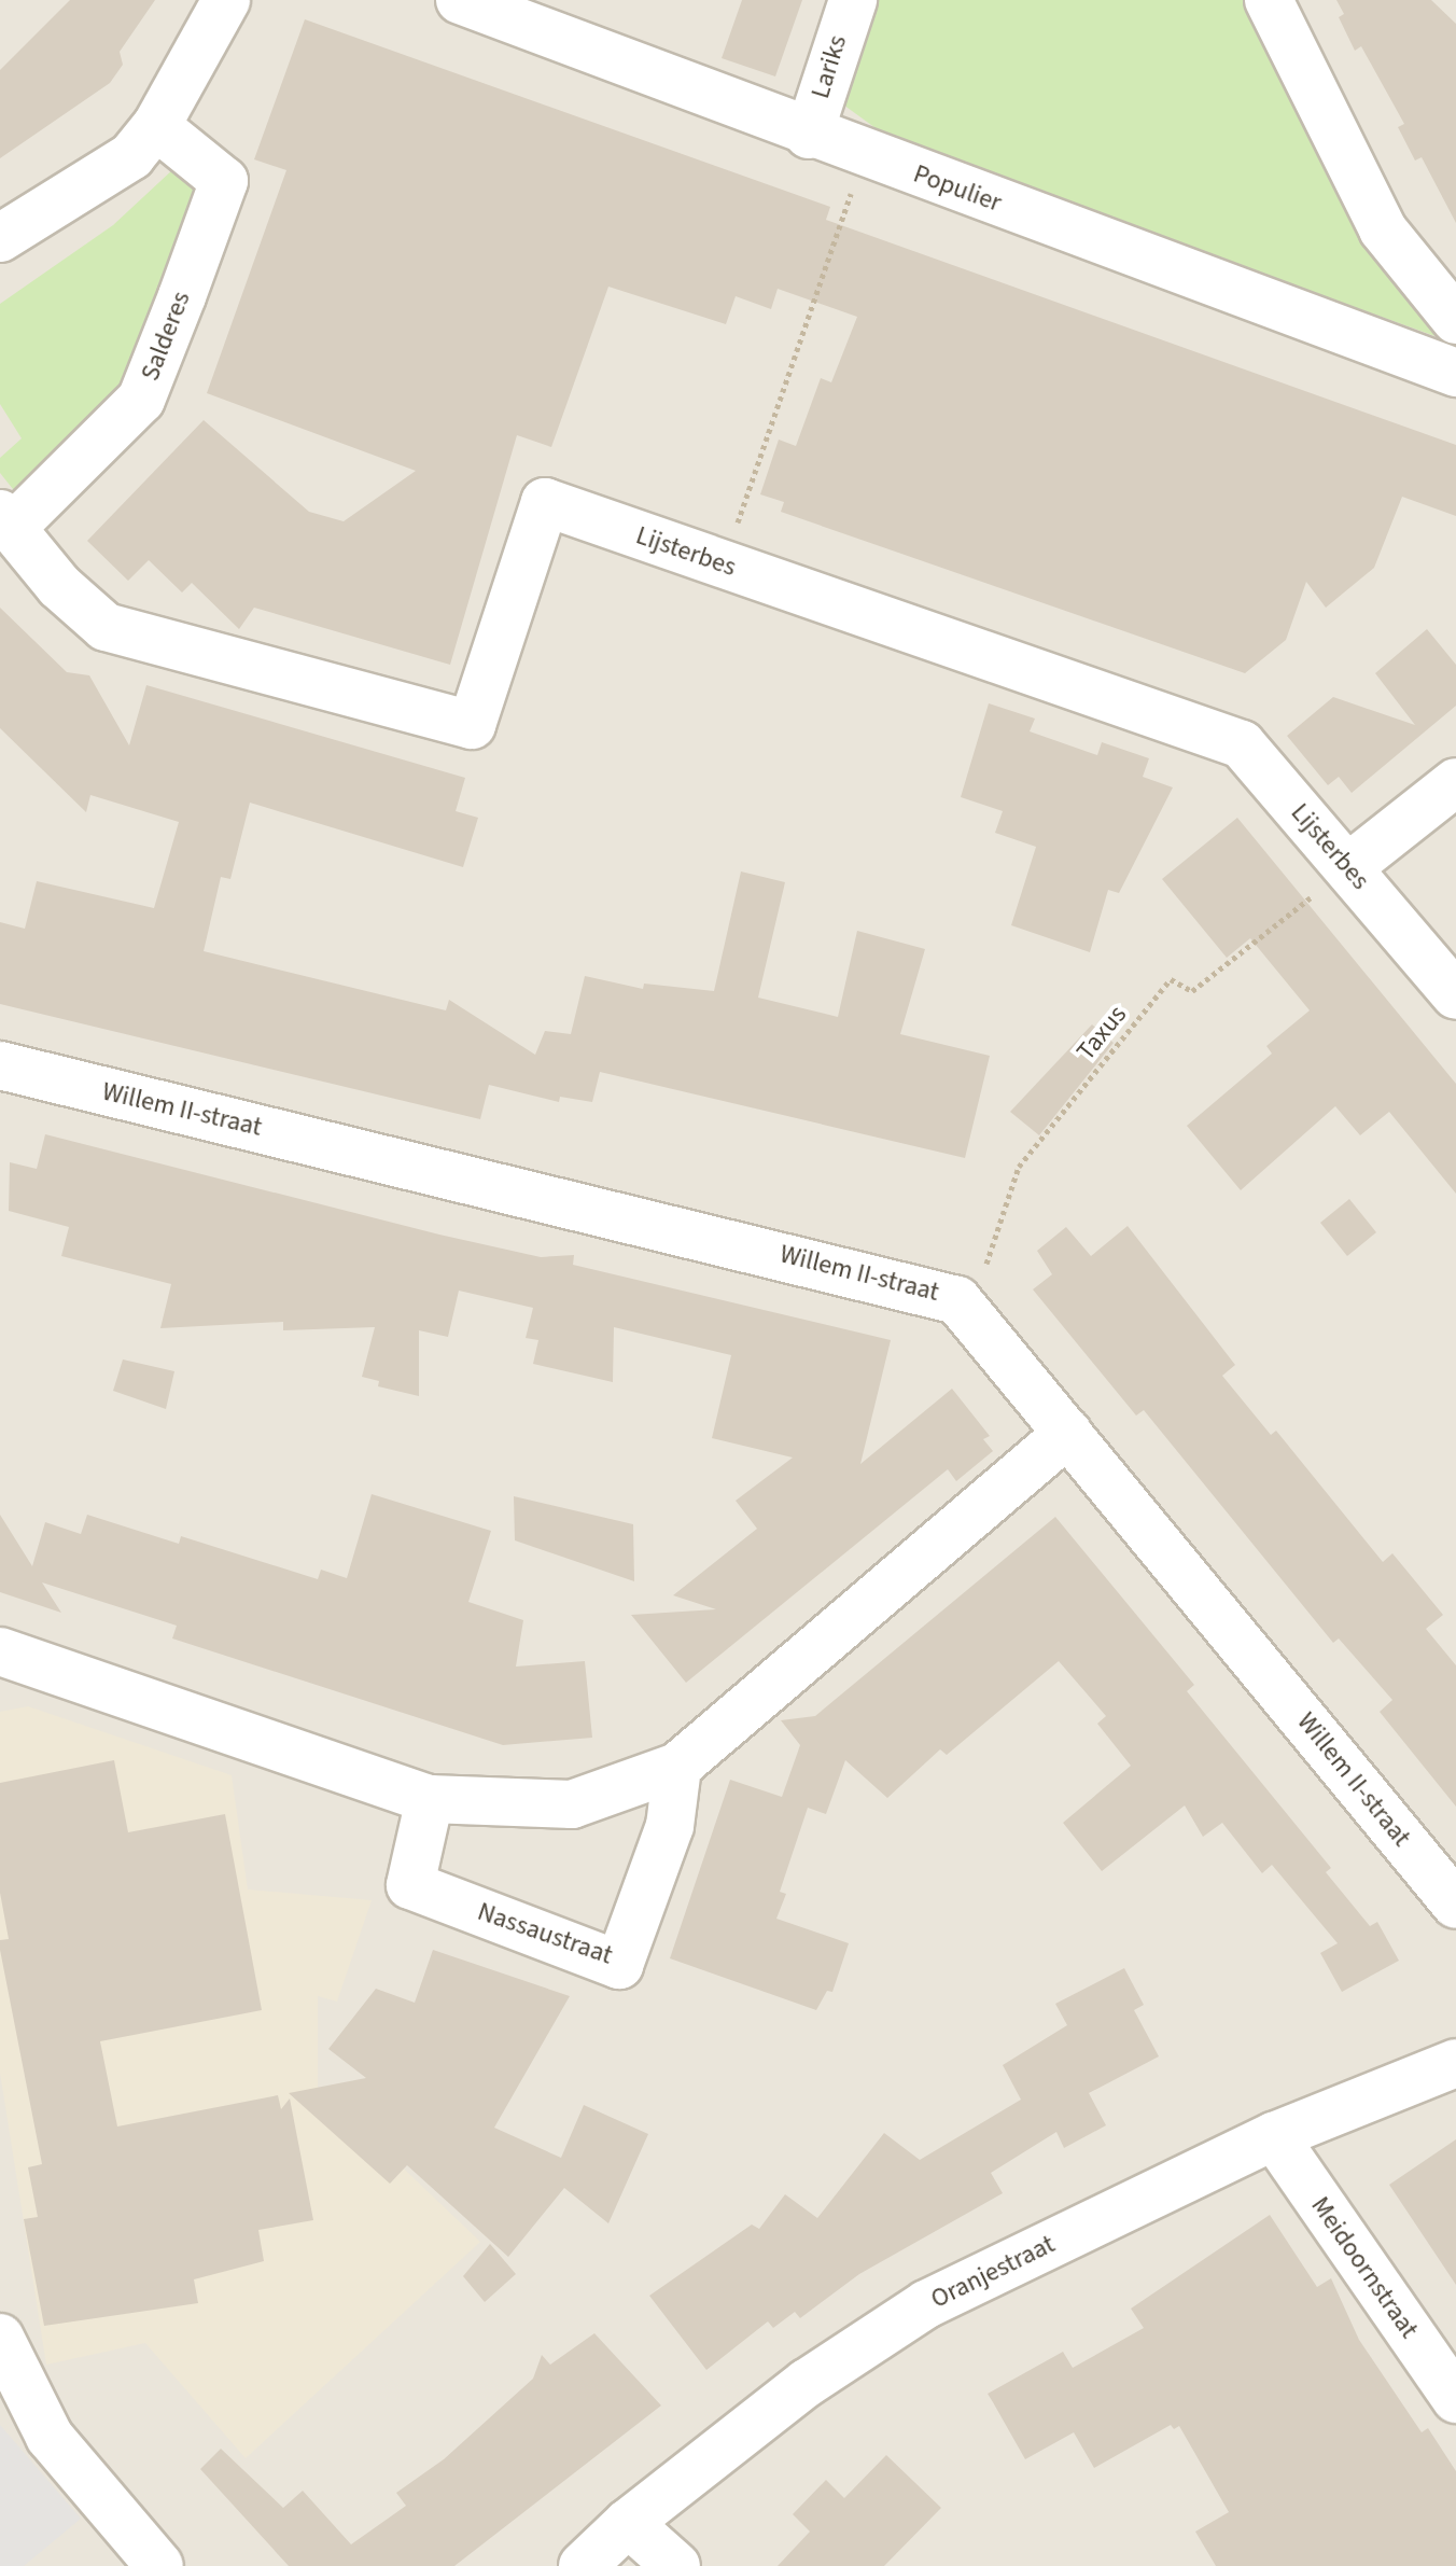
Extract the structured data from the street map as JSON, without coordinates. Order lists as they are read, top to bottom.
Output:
{
  "streets": {
    "street": [
      "Lariks",
      "Populier",
      "Salderes",
      "Lijsterbes",
      "Willem II-straat",
      "Nassaustraat",
      "Meidoornstraat",
      "Oranjestraat"
    ],
    "path": ["Taxus"]
  },
  "crossings": [
    ["Lariks", "Populier"],
    ["Salderes", "Lijsterbes"],
    ["Lijsterbes", "Taxus"],
    ["Taxus", "Willem II-straat"],
    ["Meidoornstraat", "Oranjestraat"]
  ]
}
